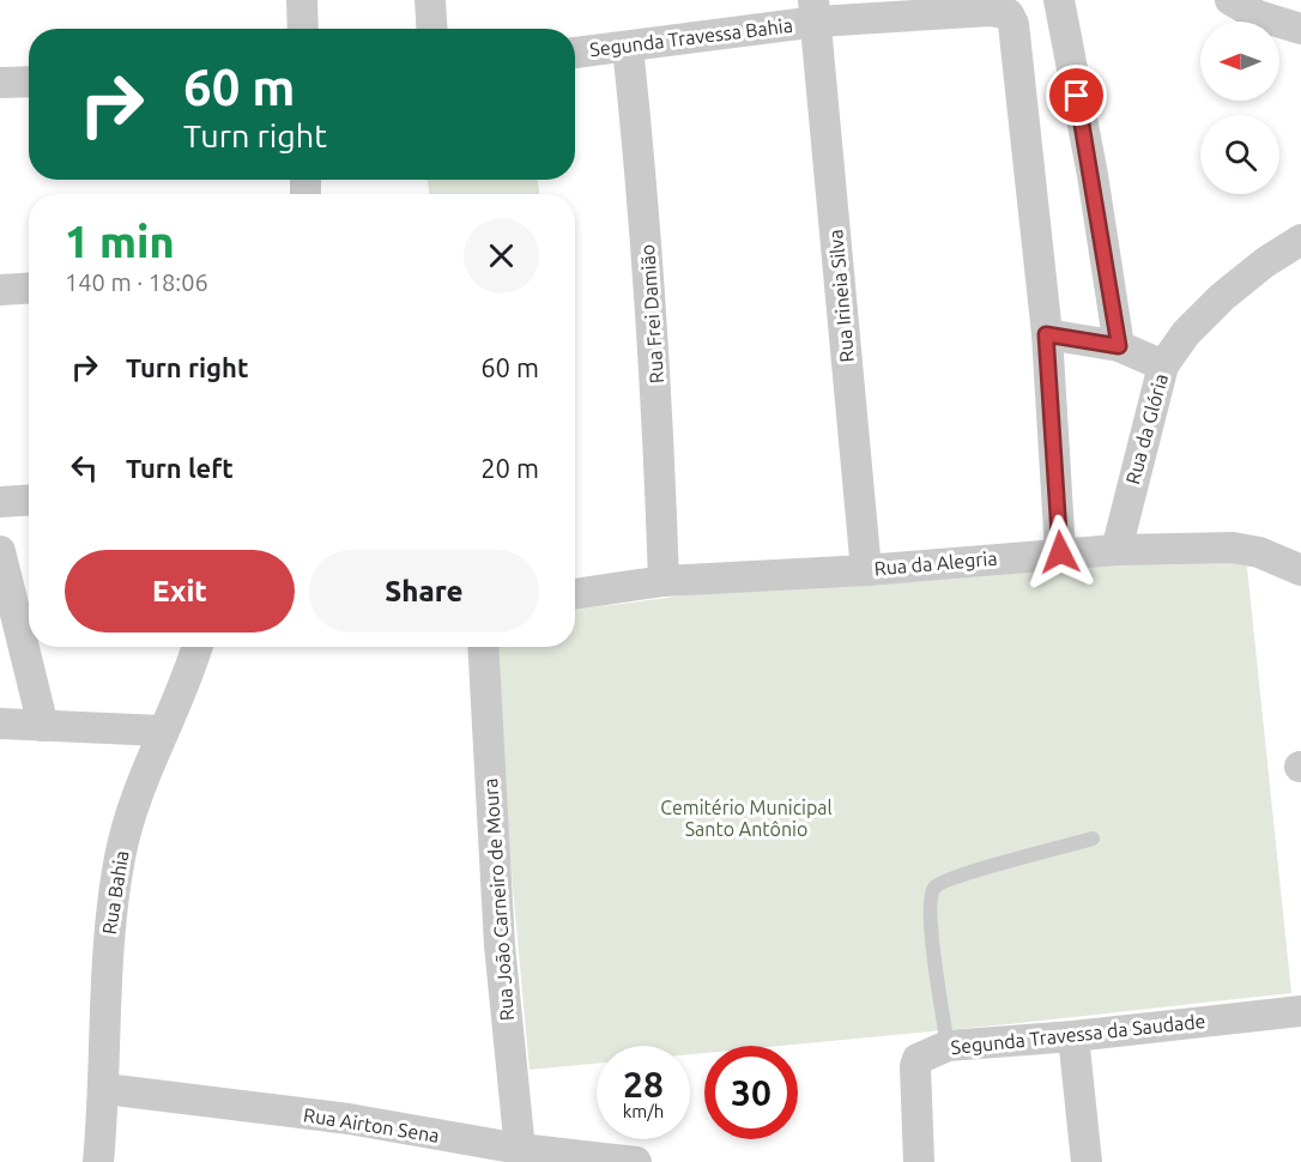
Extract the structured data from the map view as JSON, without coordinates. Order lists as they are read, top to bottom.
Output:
{
  "streets": {
    "street": [
      "Segunda Travessa Bahia",
      "Rua Irineia Silva",
      "Rua Frei Damião",
      "Rua da Glória",
      "Rua da Alegria",
      "Rua Bahia",
      "Rua João Carneiro de Moura",
      "Segunda Travessa da Saudade",
      "Rua Airton Sena"
    ]
  },
  "crossings": [
    ["Segunda Travessa Bahia", "Rua Irineia Silva"],
    ["Segunda Travessa Bahia", "Rua Frei Damião"],
    ["Rua Irineia Silva", "Rua da Alegria"],
    ["Rua Frei Damião", "Rua da Alegria"],
    ["Rua da Glória", "Rua da Alegria"],
    ["Rua Bahia", "Rua Airton Sena"],
    ["Rua João Carneiro de Moura", "Rua Airton Sena"]
  ],
  "parks": ["Cemitério Municipal Santo Antônio"],
  "north": "left",
  "page": {
    "turn": ["60 m", "Turn right"],
    "heading": ["1 min", "140 m · 18:06"],
    "list": [
      {
        "name": "Turn right",
        "value": "60 m"
      },
      {
        "name": "Turn left",
        "value": "20 m"
      }
    ],
    "buttons": ["Exit", "Share"],
    "speed": "28 km/h",
    "limit": "30"
  }
}
